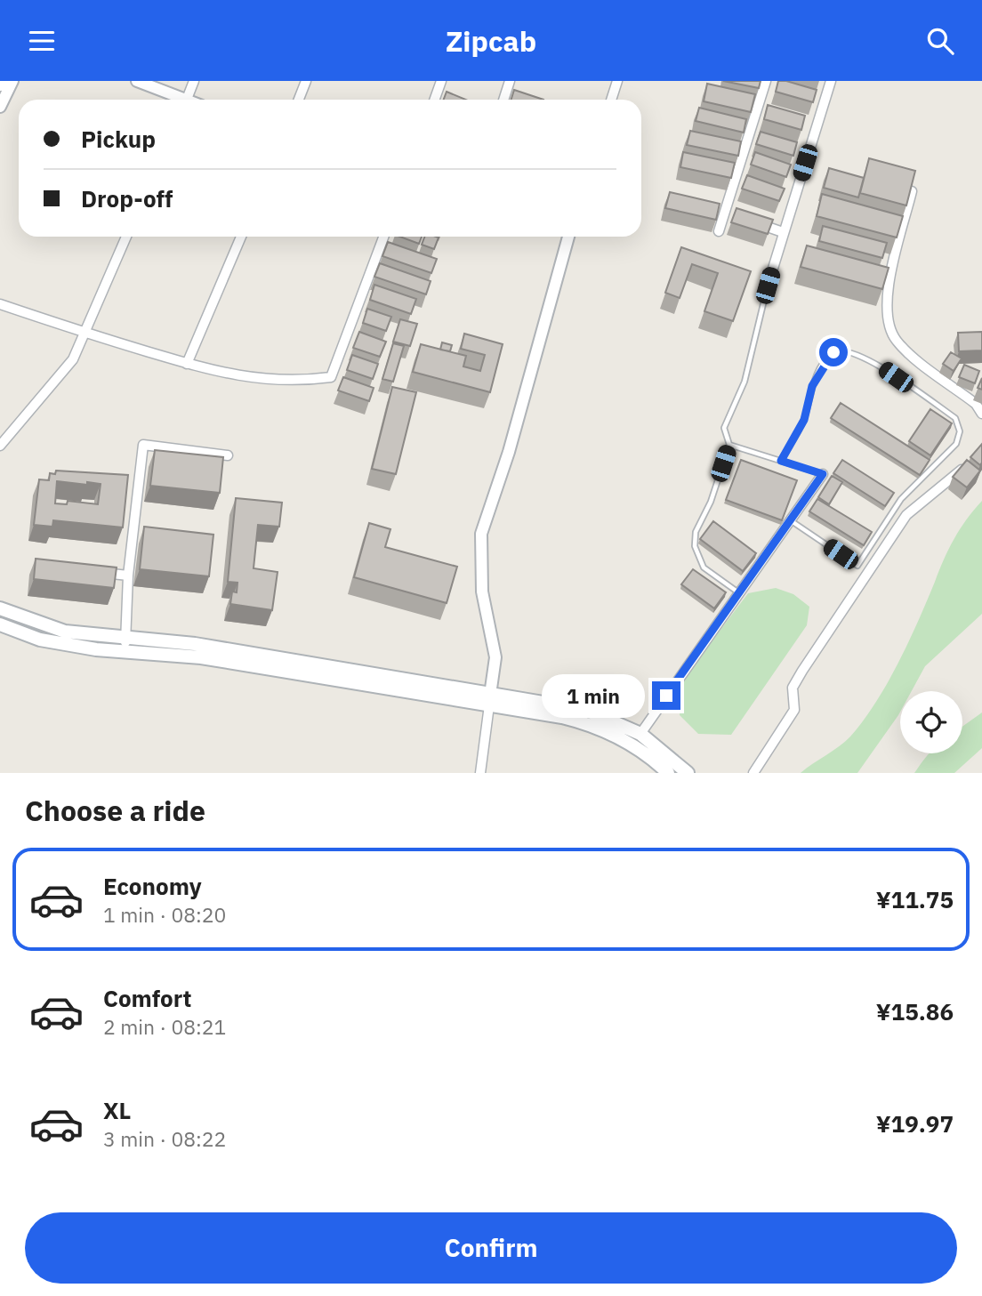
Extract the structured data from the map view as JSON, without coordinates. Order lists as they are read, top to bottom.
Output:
{
  "page": {
    "header": "Zipcab",
    "banner": ["Pickup", "Drop-off"],
    "bubble": "1 min",
    "heading": "Choose a ride",
    "list": [
      {
        "name": "Economy",
        "note": "1 min · 08:20",
        "value": "¥11.75"
      },
      {
        "name": "Comfort",
        "note": "2 min · 08:21",
        "value": "¥15.86"
      },
      {
        "name": "XL",
        "note": "3 min · 08:22",
        "value": "¥19.97"
      }
    ],
    "buttons": "Confirm"
  }
}
